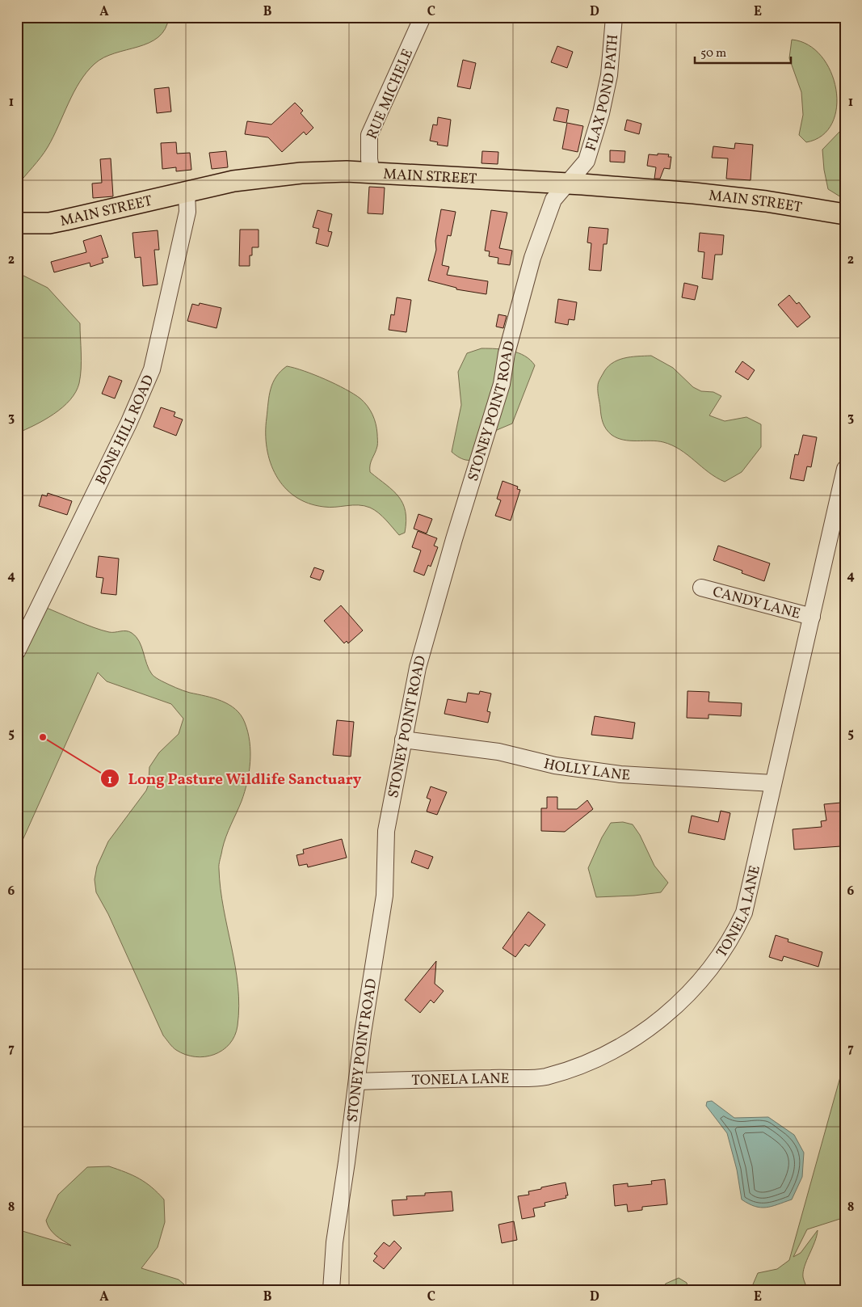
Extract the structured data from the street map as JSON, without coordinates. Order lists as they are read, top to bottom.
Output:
{
  "streets": {
    "main road": ["MAIN STREET"],
    "street": [
      "FLAX POND PATH",
      "RUE MICHELE",
      "STONEY POINT ROAD",
      "BONE HILL ROAD",
      "CANDY LANE",
      "HOLLY LANE",
      "TONELA LANE"
    ]
  },
  "crossings": [
    ["FLAX POND PATH", "MAIN STREET"],
    ["FLAX POND PATH", "STONEY POINT ROAD"],
    ["RUE MICHELE", "MAIN STREET"],
    ["MAIN STREET", "STONEY POINT ROAD"],
    ["MAIN STREET", "BONE HILL ROAD"],
    ["STONEY POINT ROAD", "HOLLY LANE"],
    ["STONEY POINT ROAD", "TONELA LANE"],
    ["CANDY LANE", "TONELA LANE"],
    ["HOLLY LANE", "TONELA LANE"]
  ],
  "places": ["Long Pasture Wildlife Sanctuary"],
  "scale_bar": "50 m",
  "grid": {
    "columns": [
      "A",
      "B",
      "C",
      "D",
      "E"
    ],
    "rows": [
      "1",
      "2",
      "3",
      "4",
      "5",
      "6",
      "7",
      "8"
    ]
  }
}
